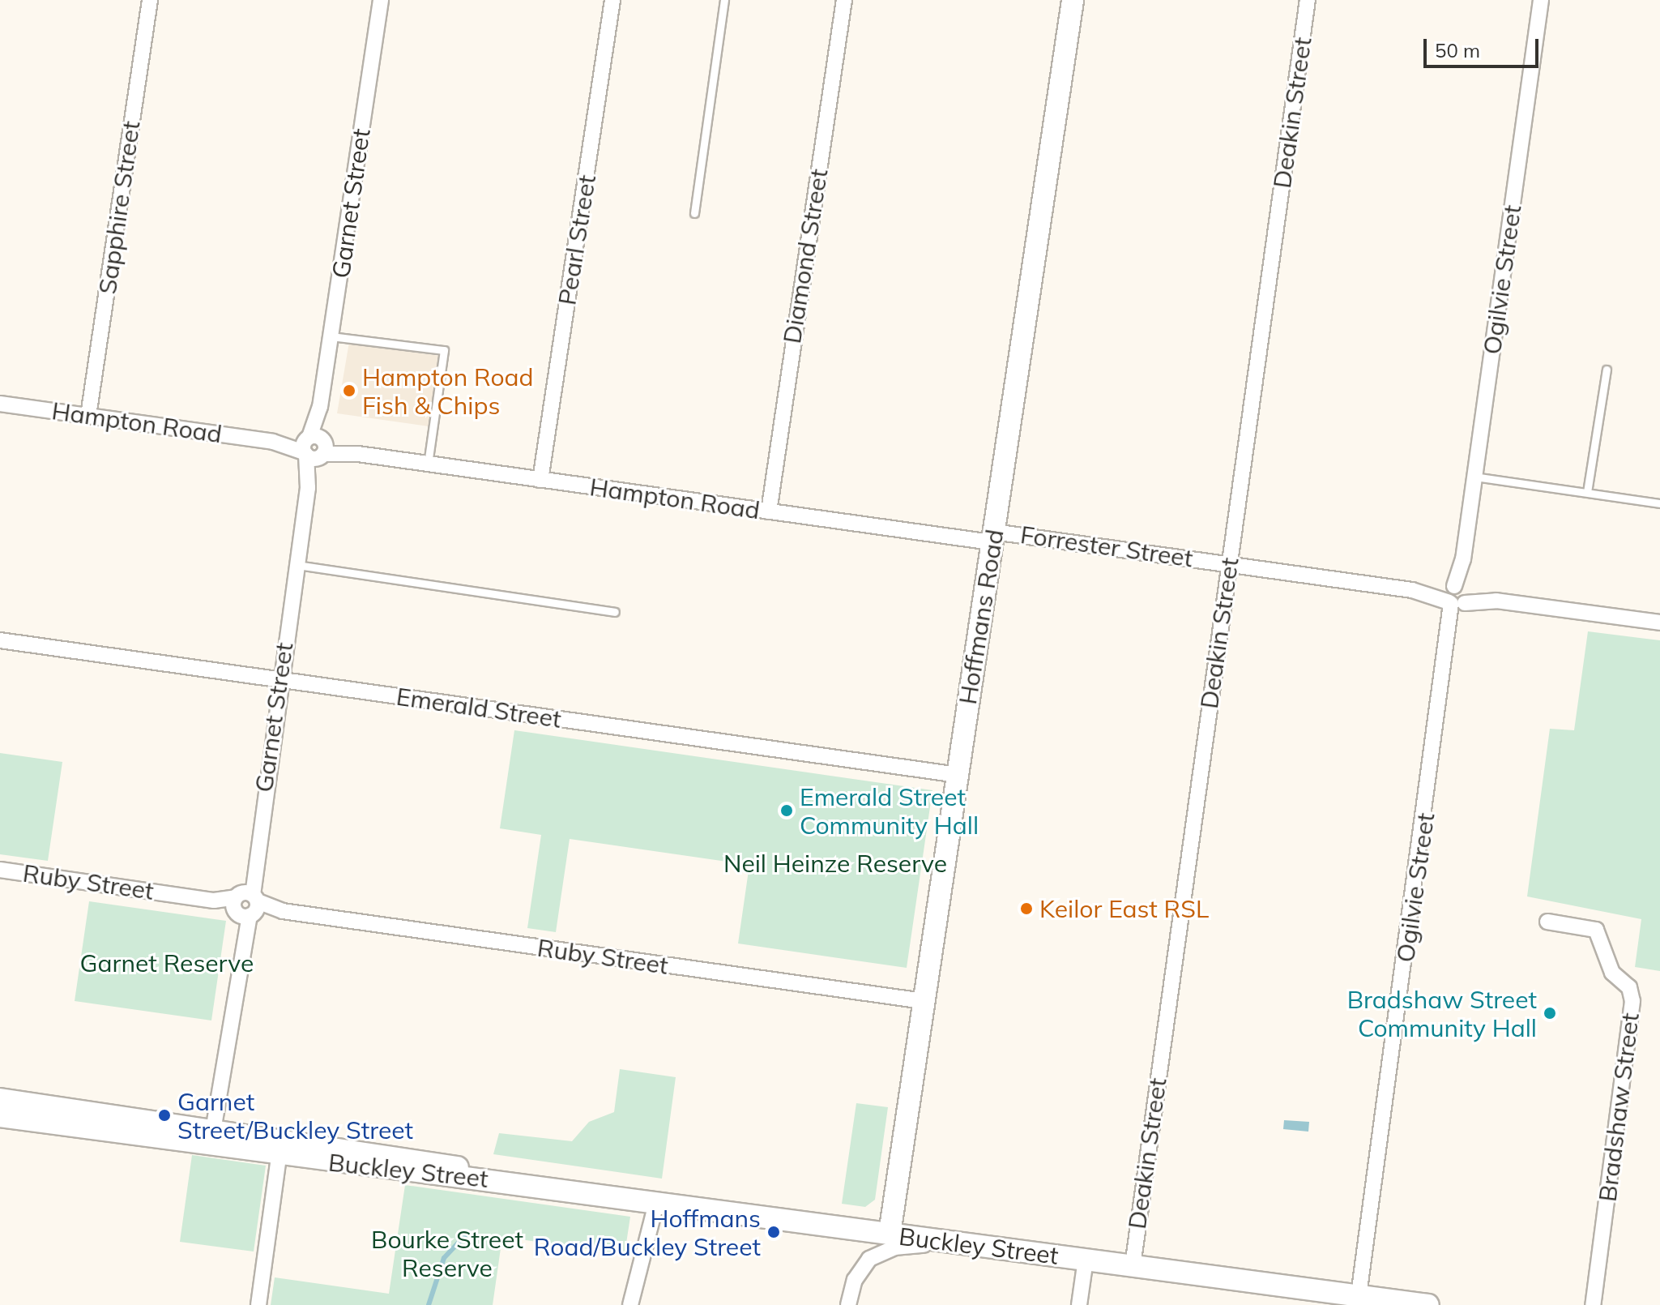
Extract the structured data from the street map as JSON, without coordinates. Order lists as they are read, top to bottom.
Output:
{
  "streets": {
    "main road": ["Hoffmans Road", "Buckley Street"],
    "street": [
      "Deakin Street",
      "Garnet Street",
      "Sapphire Street",
      "Pearl Street",
      "Diamond Street",
      "Ogilvie Street",
      "Hampton Road",
      "Forrester Street",
      "Emerald Street",
      "Ruby Street",
      "Bradshaw Street"
    ]
  },
  "crossings": [
    ["Deakin Street", "Forrester Street"],
    ["Deakin Street", "Buckley Street"],
    ["Garnet Street", "Hampton Road"],
    ["Garnet Street", "Emerald Street"],
    ["Garnet Street", "Ruby Street"],
    ["Garnet Street", "Buckley Street"],
    ["Sapphire Street", "Hampton Road"],
    ["Pearl Street", "Hampton Road"],
    ["Diamond Street", "Hampton Road"],
    ["Ogilvie Street", "Forrester Street"],
    ["Ogilvie Street", "Buckley Street"],
    ["Hampton Road", "Forrester Street"],
    ["Hampton Road", "Hoffmans Road"],
    ["Forrester Street", "Hoffmans Road"],
    ["Hoffmans Road", "Emerald Street"],
    ["Hoffmans Road", "Ruby Street"],
    ["Hoffmans Road", "Buckley Street"]
  ],
  "parks": ["Neil Heinze Reserve", "Garnet Reserve", "Bourke Street Reserve"],
  "places": [
    "Hampton Road Fish & Chips",
    "Emerald Street Community Hall",
    "Keilor East RSL",
    "Bradshaw Street Community Hall",
    "Garnet Street/Buckley Street",
    "Hoffmans Road/Buckley Street"
  ],
  "scale_bar": "50 m"
}
